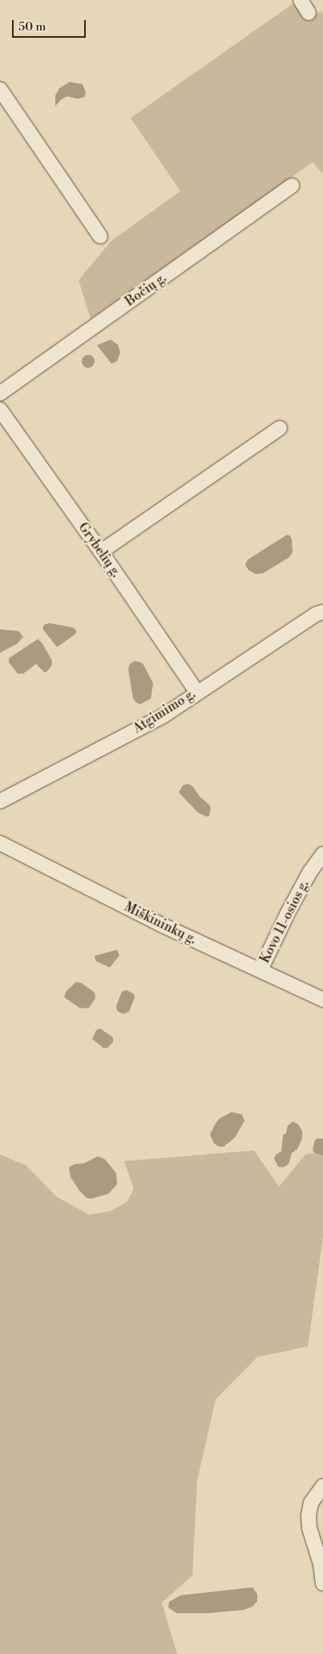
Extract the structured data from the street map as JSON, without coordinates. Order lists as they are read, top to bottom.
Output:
{
  "streets": {
    "street": [
      "Bočių g.",
      "Grybelių g.",
      "Atgimimo g.",
      "Kovo 11-osios g.",
      "Miškininkų g."
    ]
  },
  "crossings": [
    ["Grybelių g.", "Atgimimo g."],
    ["Kovo 11-osios g.", "Miškininkų g."]
  ],
  "scale_bar": "50 m"
}
